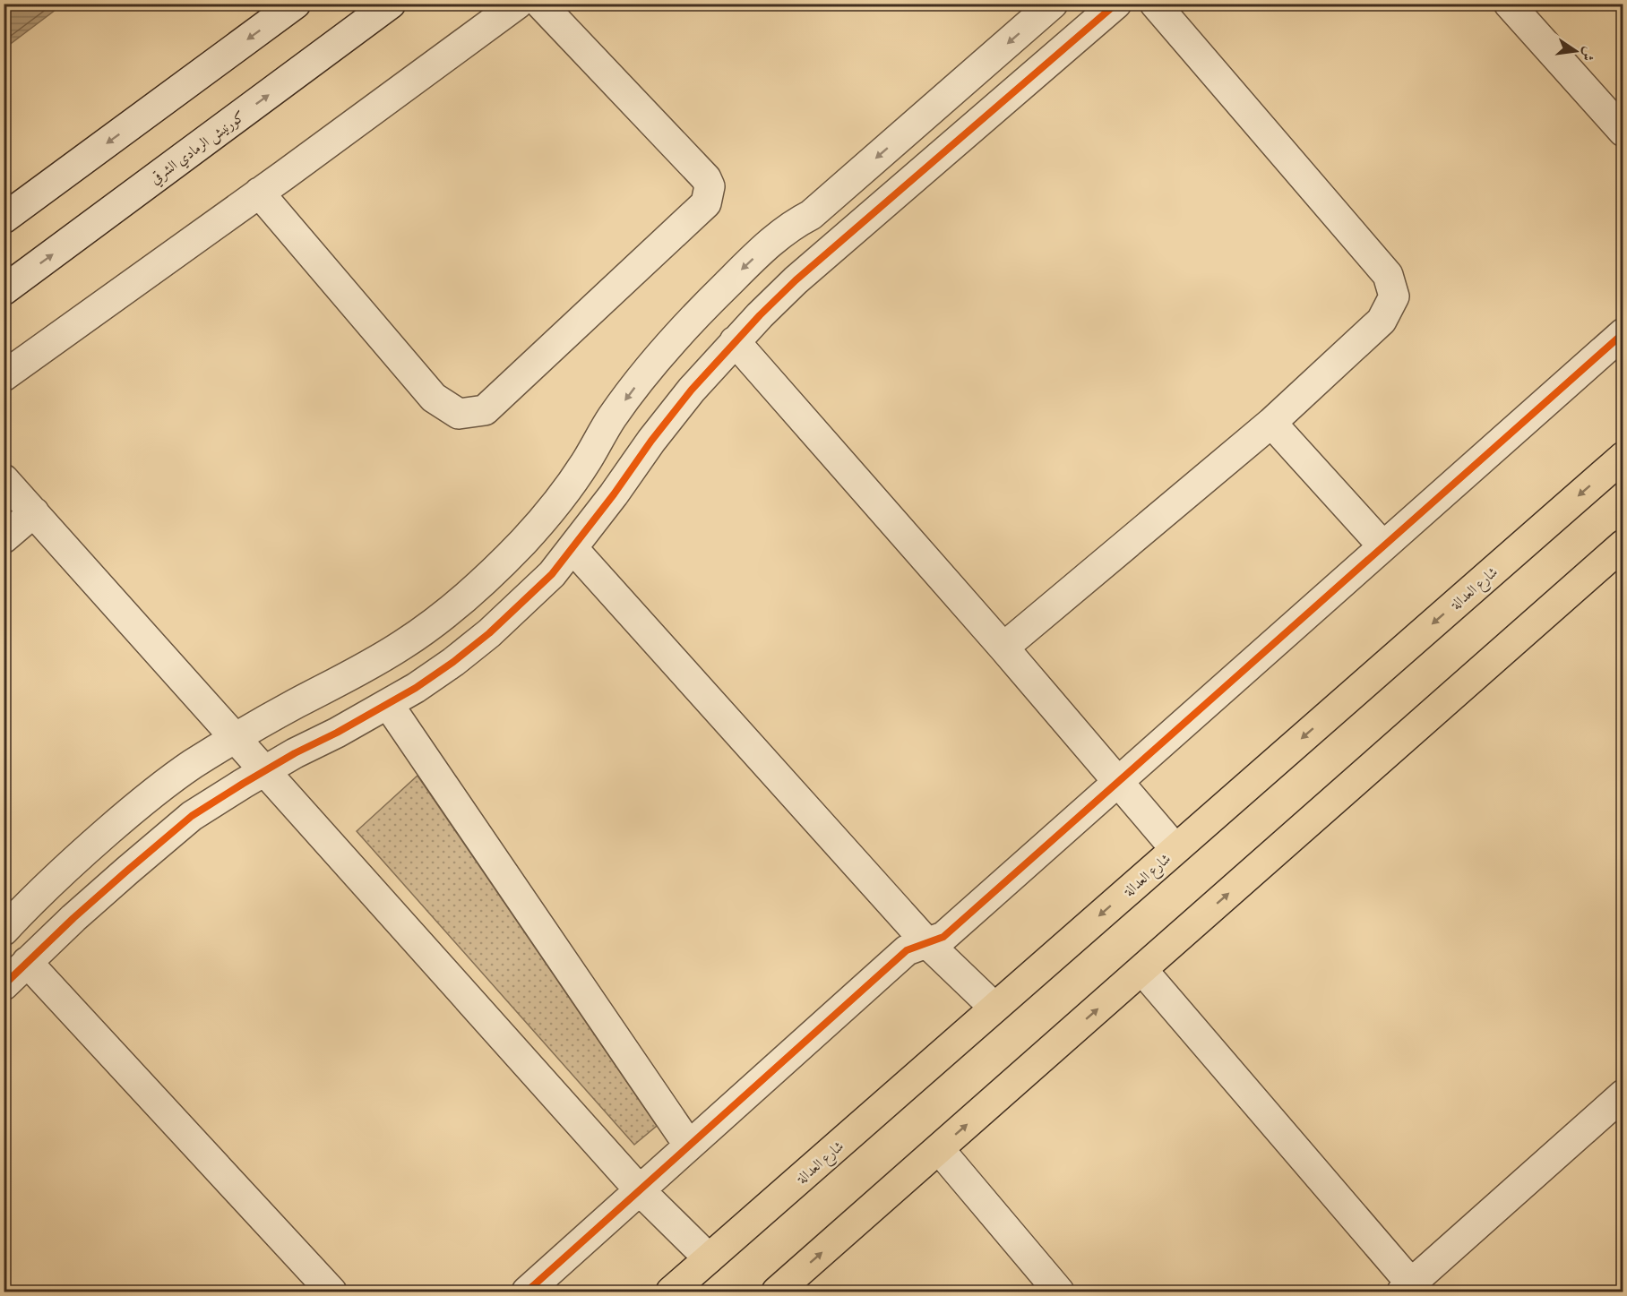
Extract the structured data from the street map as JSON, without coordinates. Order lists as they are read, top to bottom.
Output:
{
  "streets": {
    "main road": ["شارع العدالة"],
    "street": ["كورنيش الرمادي الشرقي"]
  },
  "north": "right"
}
